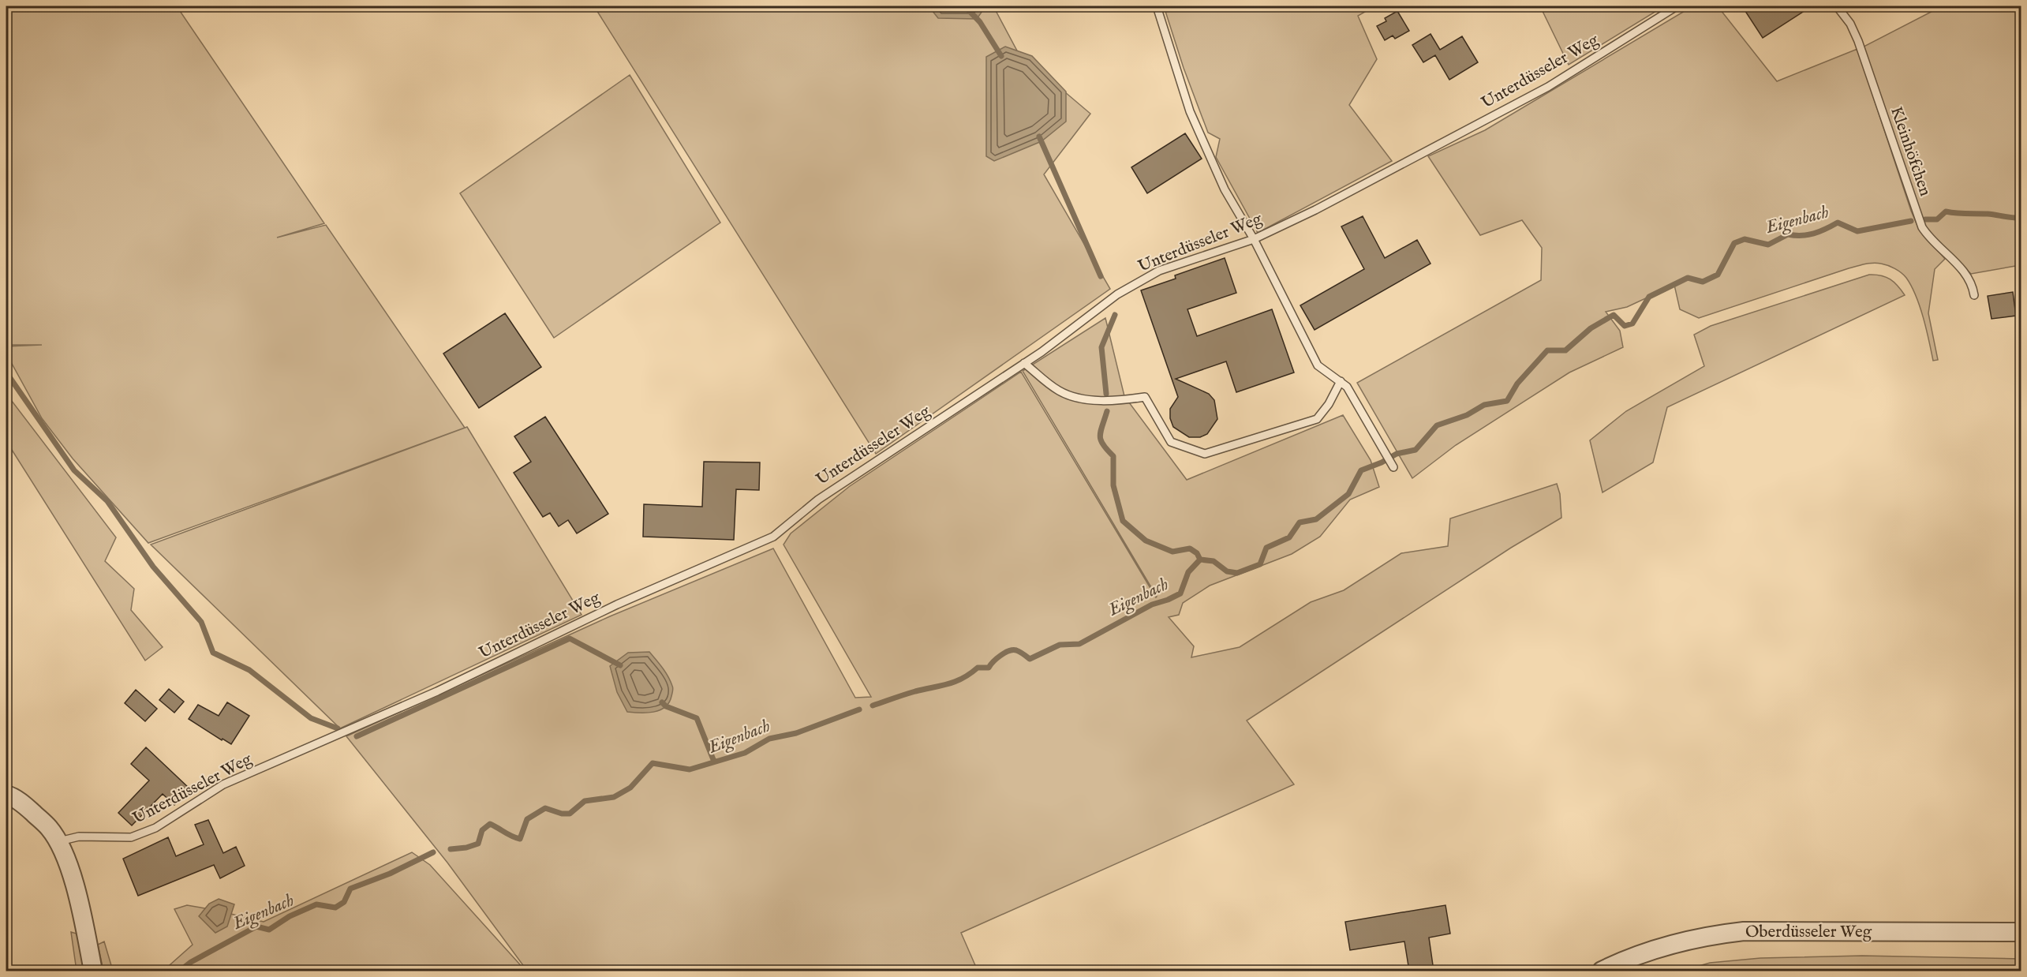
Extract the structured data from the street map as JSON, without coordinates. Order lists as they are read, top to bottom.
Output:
{
  "streets": {
    "street": ["Oberdüsseler Weg"],
    "lane": ["Unterdüsseler Weg", "Kleinhöfchen"]
  },
  "water": ["Eigenbach"]
}
